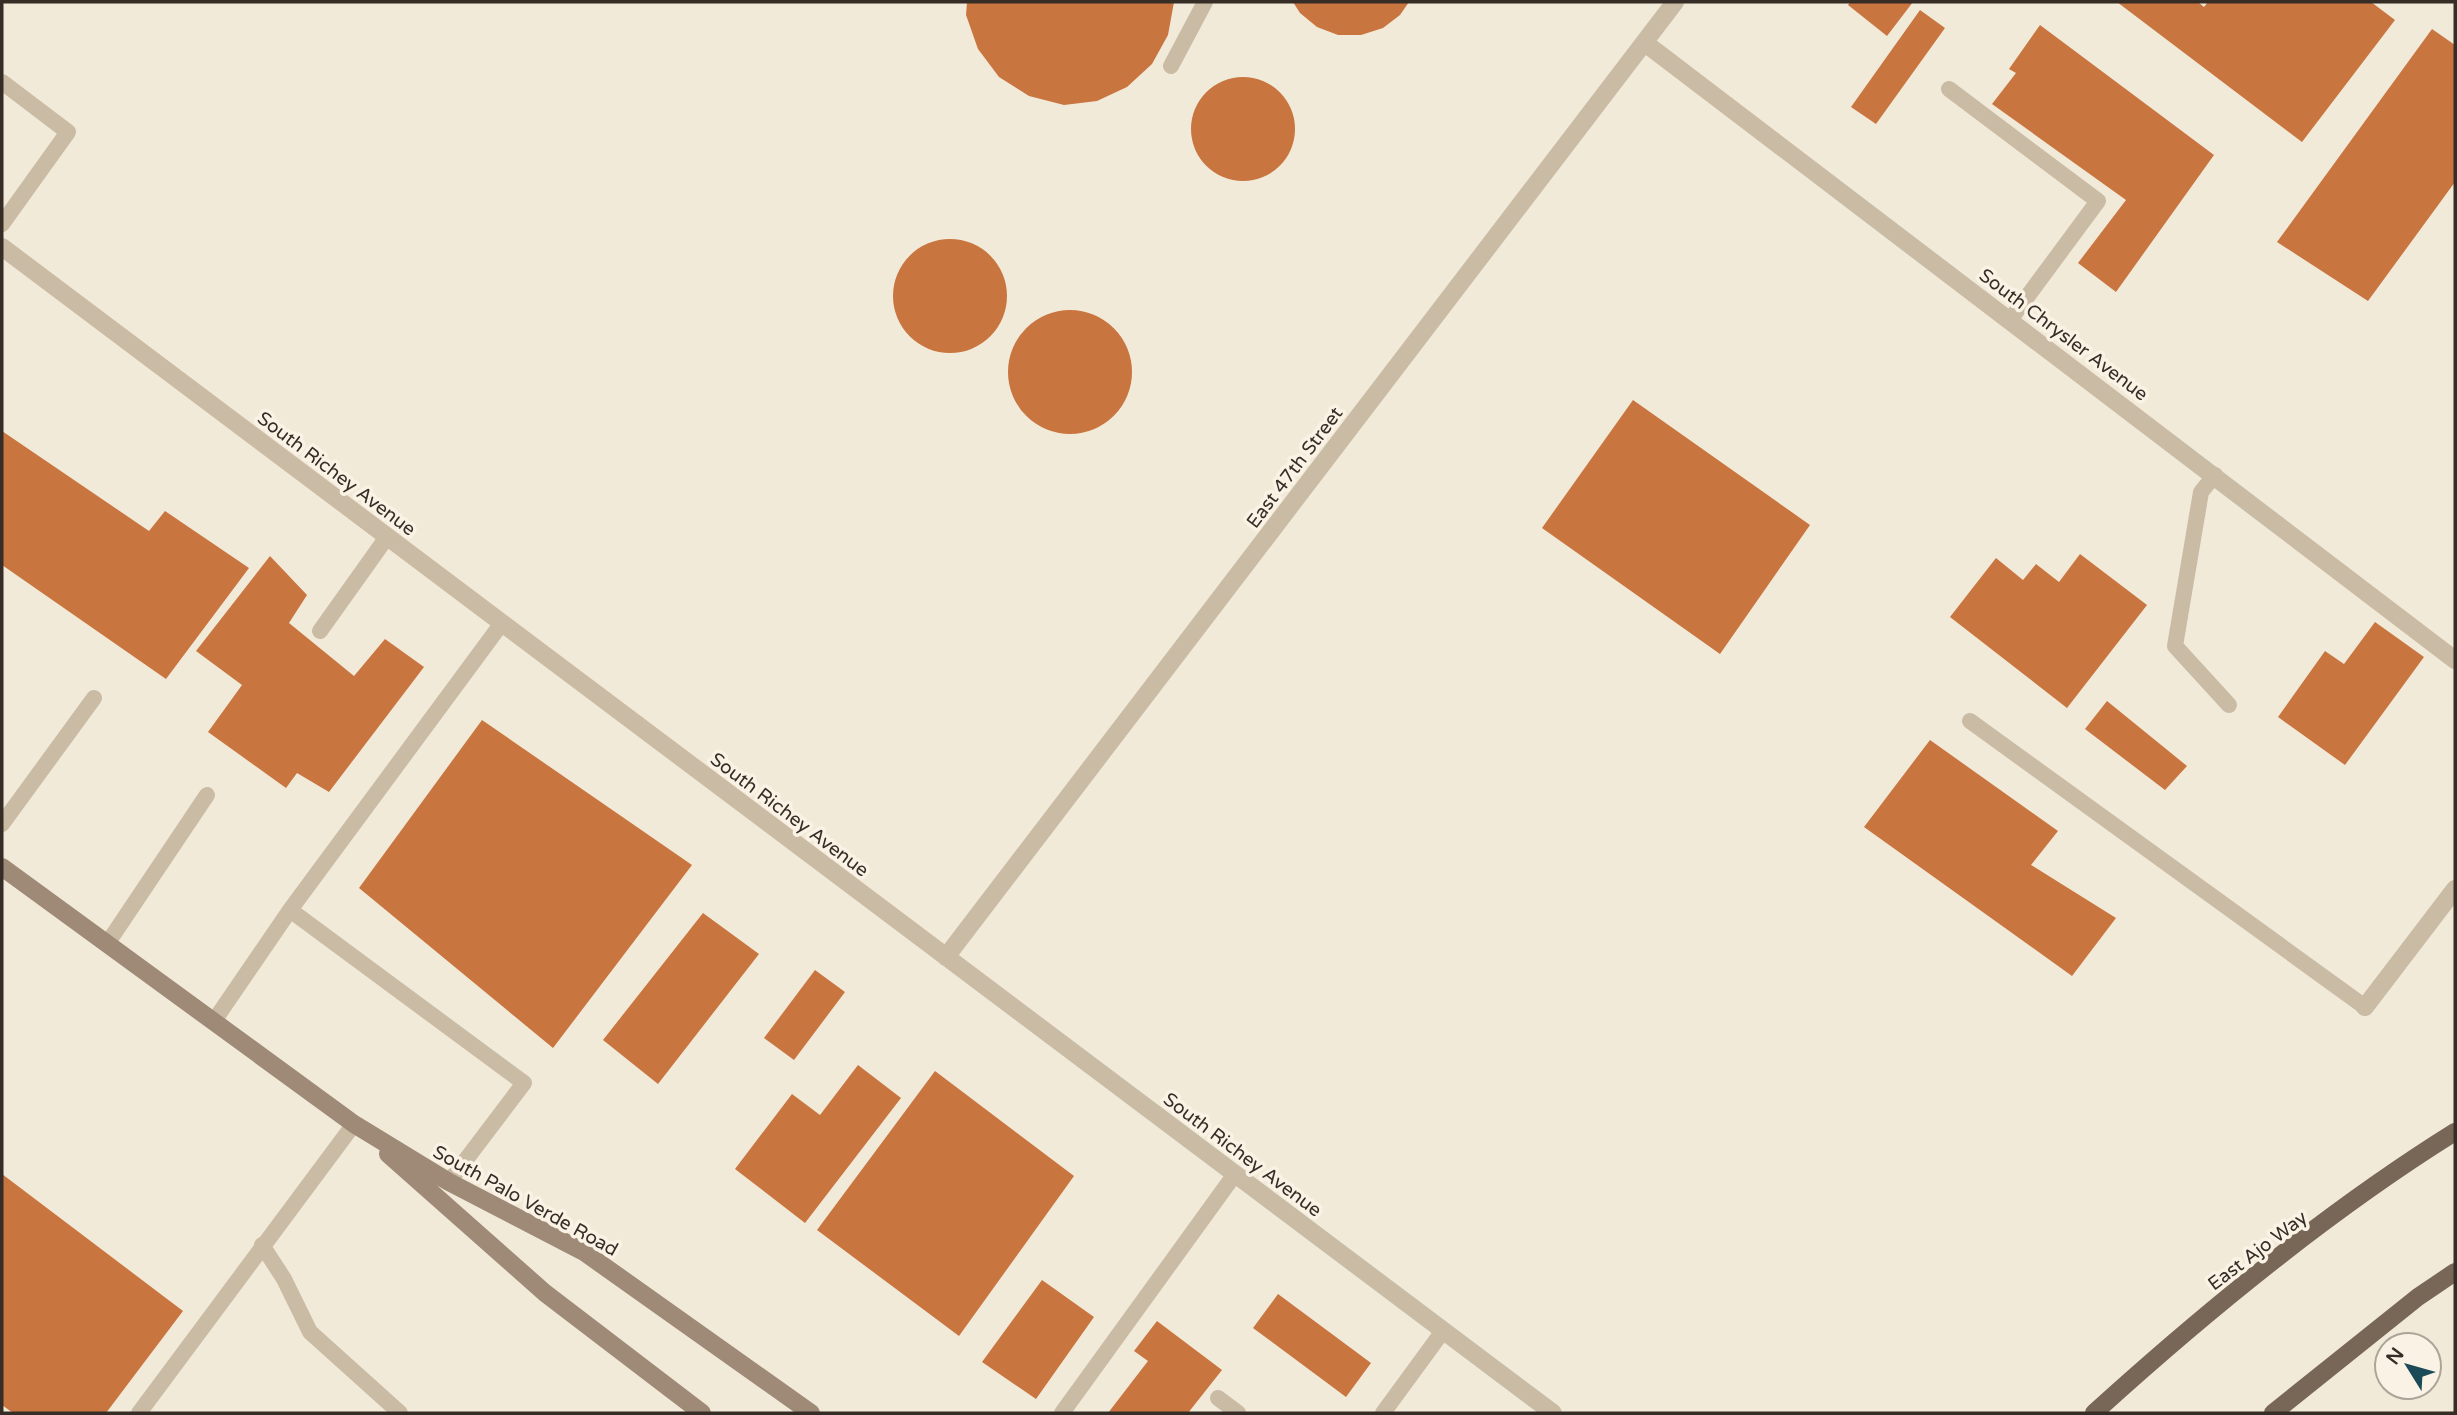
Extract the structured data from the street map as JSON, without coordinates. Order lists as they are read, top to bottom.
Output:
{
  "streets": {
    "main road": ["South Palo Verde Road", "East Ajo Way"],
    "street": ["South Chrysler Avenue", "East 47th Street", "South Richey Avenue"]
  },
  "crossings": [
    ["South Chrysler Avenue", "East 47th Street"],
    ["East 47th Street", "South Richey Avenue"]
  ],
  "north": "top left"
}
